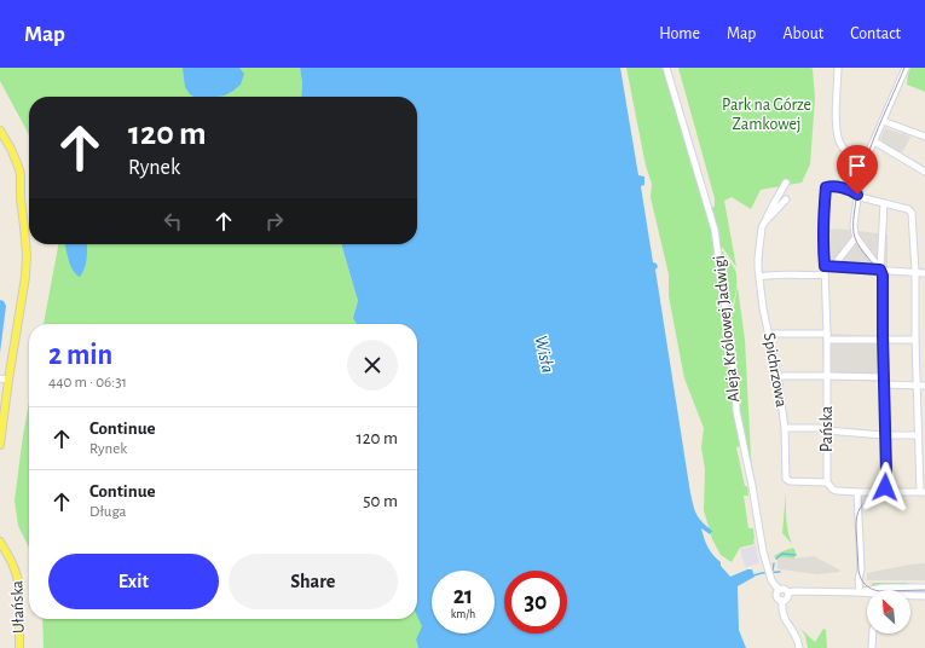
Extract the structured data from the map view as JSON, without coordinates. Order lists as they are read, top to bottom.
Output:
{
  "streets": {
    "main road": ["Ułańska"],
    "street": ["Aleja Królowej Jadwigi", "Spichrzowa", "Pańska"]
  },
  "crossings": [
    ["Spichrzowa", "Pańska"]
  ],
  "water": ["Wisła"],
  "parks": ["Park na Górze Zamkowej"],
  "north": "top left",
  "page": {
    "header": "Map",
    "nav": [
      "Home",
      "Map",
      "About",
      "Contact"
    ],
    "turn": ["120 m", "Rynek"],
    "heading": ["2 min", "440 m · 06:31"],
    "list": [
      {
        "name": "Continue",
        "note": "Rynek",
        "value": "120 m"
      },
      {
        "name": "Continue",
        "note": "Długa",
        "value": "50 m"
      }
    ],
    "buttons": ["Exit", "Share"],
    "speed": "21 km/h",
    "limit": "30"
  }
}
